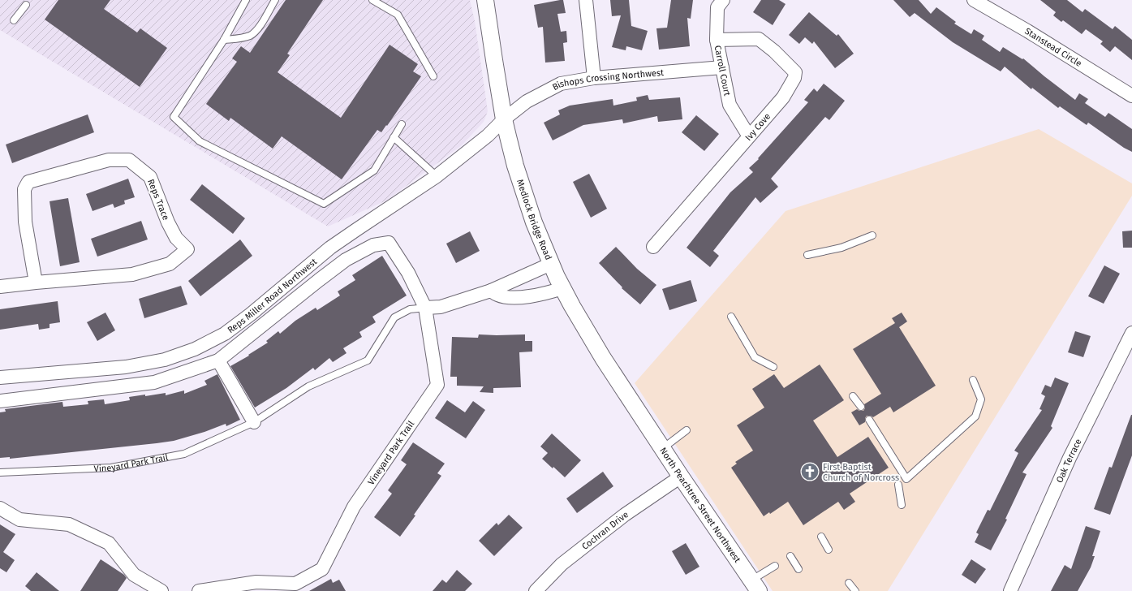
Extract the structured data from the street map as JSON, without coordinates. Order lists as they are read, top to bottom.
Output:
{
  "streets": {
    "street": [
      "Stanstead Circle",
      "Carroll Court",
      "Bishops Crossing Northwest",
      "Ivy Cove",
      "Reps Trace",
      "Medlock Bridge Road",
      "Reps Miller Road Northwest",
      "Vineyard Park Trail",
      "Oak Terrace",
      "North Peachtree Street Northwest",
      "Cochran Drive"
    ]
  },
  "crossings": [
    ["Carroll Court", "Bishops Crossing Northwest"],
    ["Carroll Court", "Ivy Cove"],
    ["Bishops Crossing Northwest", "Medlock Bridge Road"],
    ["Bishops Crossing Northwest", "Reps Miller Road Northwest"],
    ["Medlock Bridge Road", "Reps Miller Road Northwest"],
    ["Medlock Bridge Road", "Vineyard Park Trail"],
    ["Medlock Bridge Road", "North Peachtree Street Northwest"],
    ["North Peachtree Street Northwest", "Cochran Drive"]
  ],
  "places": {
    "church": ["First Baptist Church of Norcross"]
  }
}
